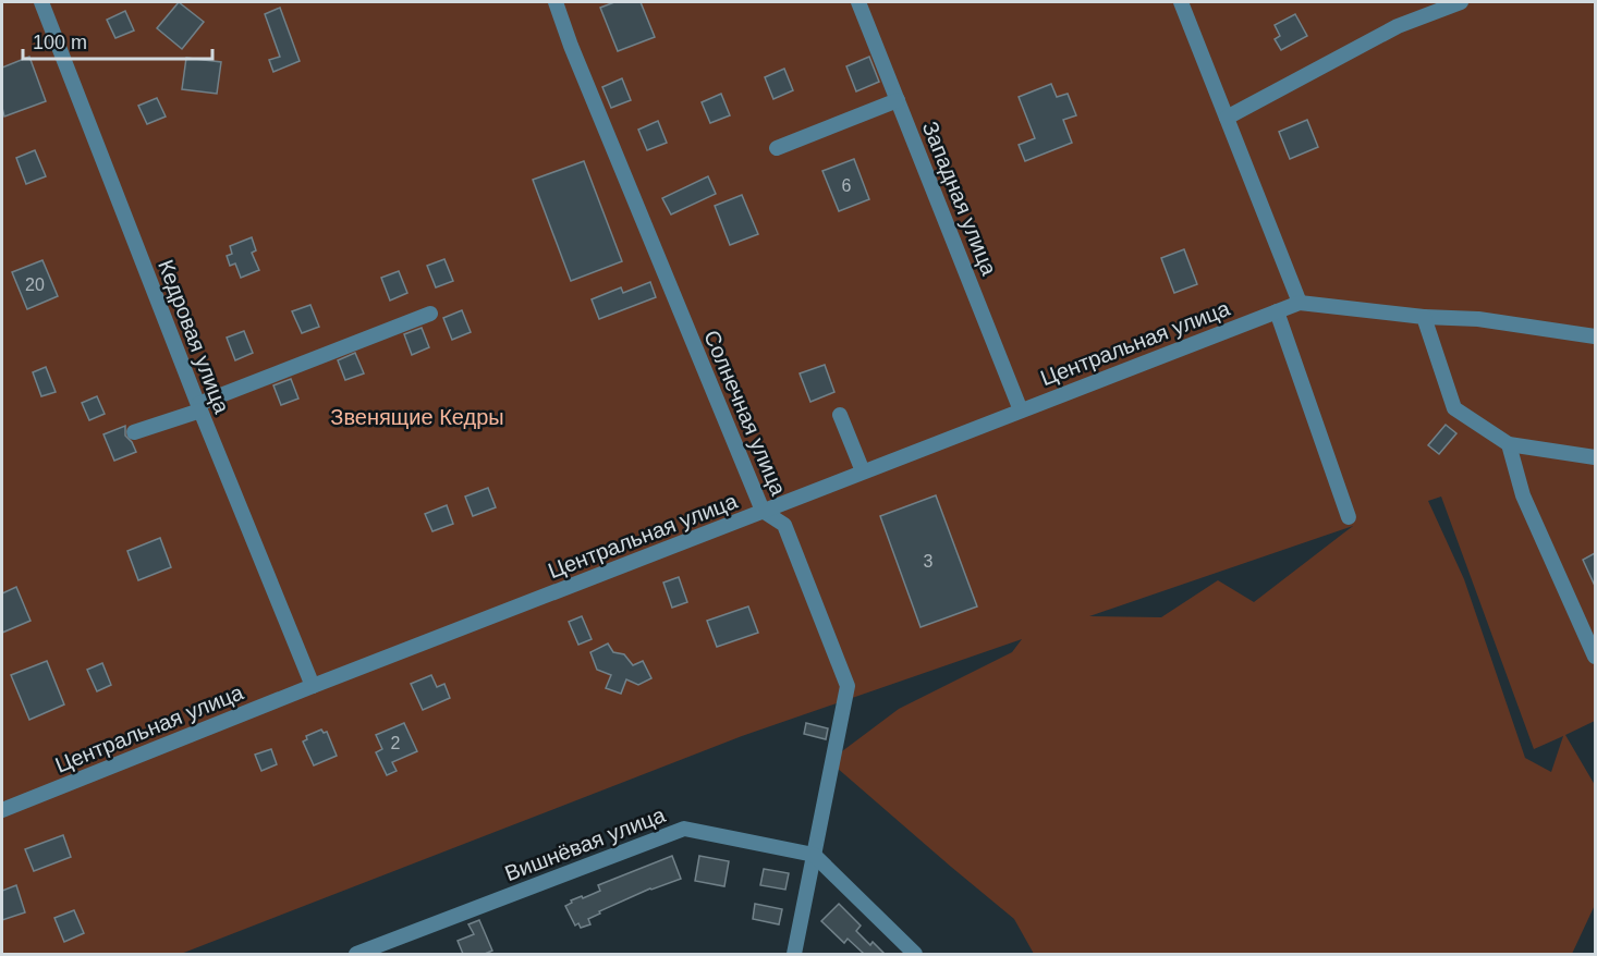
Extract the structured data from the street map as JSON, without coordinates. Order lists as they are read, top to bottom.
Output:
{
  "streets": {
    "street": [
      "Западная улица",
      "Кедровая улица",
      "Центральная улица",
      "Солнечная улица",
      "Вишнёвая улица"
    ]
  },
  "crossings": [
    ["Западная улица", "Центральная улица"],
    ["Кедровая улица", "Центральная улица"],
    ["Центральная улица", "Солнечная улица"],
    ["Солнечная улица", "Вишнёвая улица"]
  ],
  "parks": ["Звенящие Кедры"],
  "house_numbers": [
    "6",
    "20",
    "3",
    "2"
  ],
  "scale_bar": "100 m"
}
